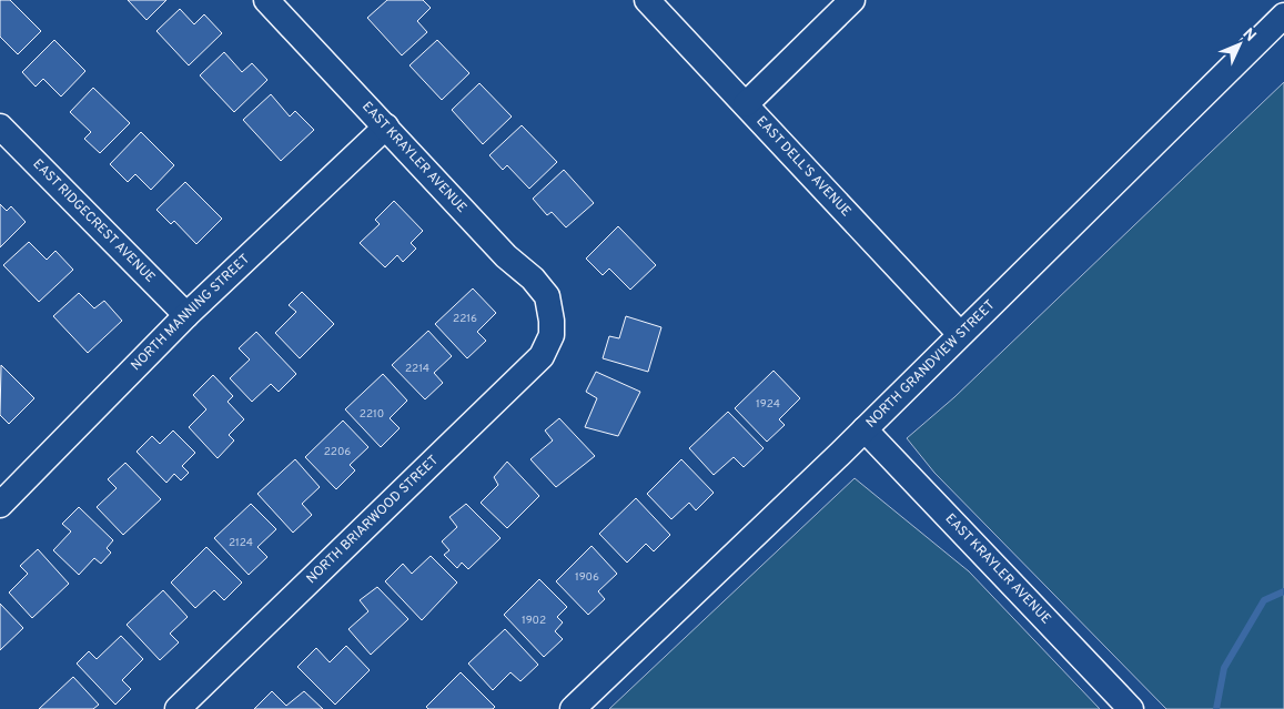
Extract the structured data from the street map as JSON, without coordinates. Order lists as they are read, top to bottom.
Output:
{
  "streets": {
    "street": [
      "EAST KRAYLER AVENUE",
      "EAST DELL'S AVENUE",
      "EAST RIDGECREST AVENUE",
      "NORTH MANNING STREET",
      "NORTH GRANDVIEW STREET",
      "NORTH BRIARWOOD STREET"
    ]
  },
  "crossings": [
    ["EAST KRAYLER AVENUE", "NORTH MANNING STREET"],
    ["EAST KRAYLER AVENUE", "NORTH GRANDVIEW STREET"],
    ["EAST KRAYLER AVENUE", "NORTH BRIARWOOD STREET"],
    ["EAST DELL'S AVENUE", "NORTH GRANDVIEW STREET"],
    ["EAST RIDGECREST AVENUE", "NORTH MANNING STREET"]
  ],
  "house_numbers": [
    "2216",
    "2214",
    "1924",
    "2210",
    "2206",
    "2124",
    "1906",
    "1902"
  ],
  "north": "top right"
}
